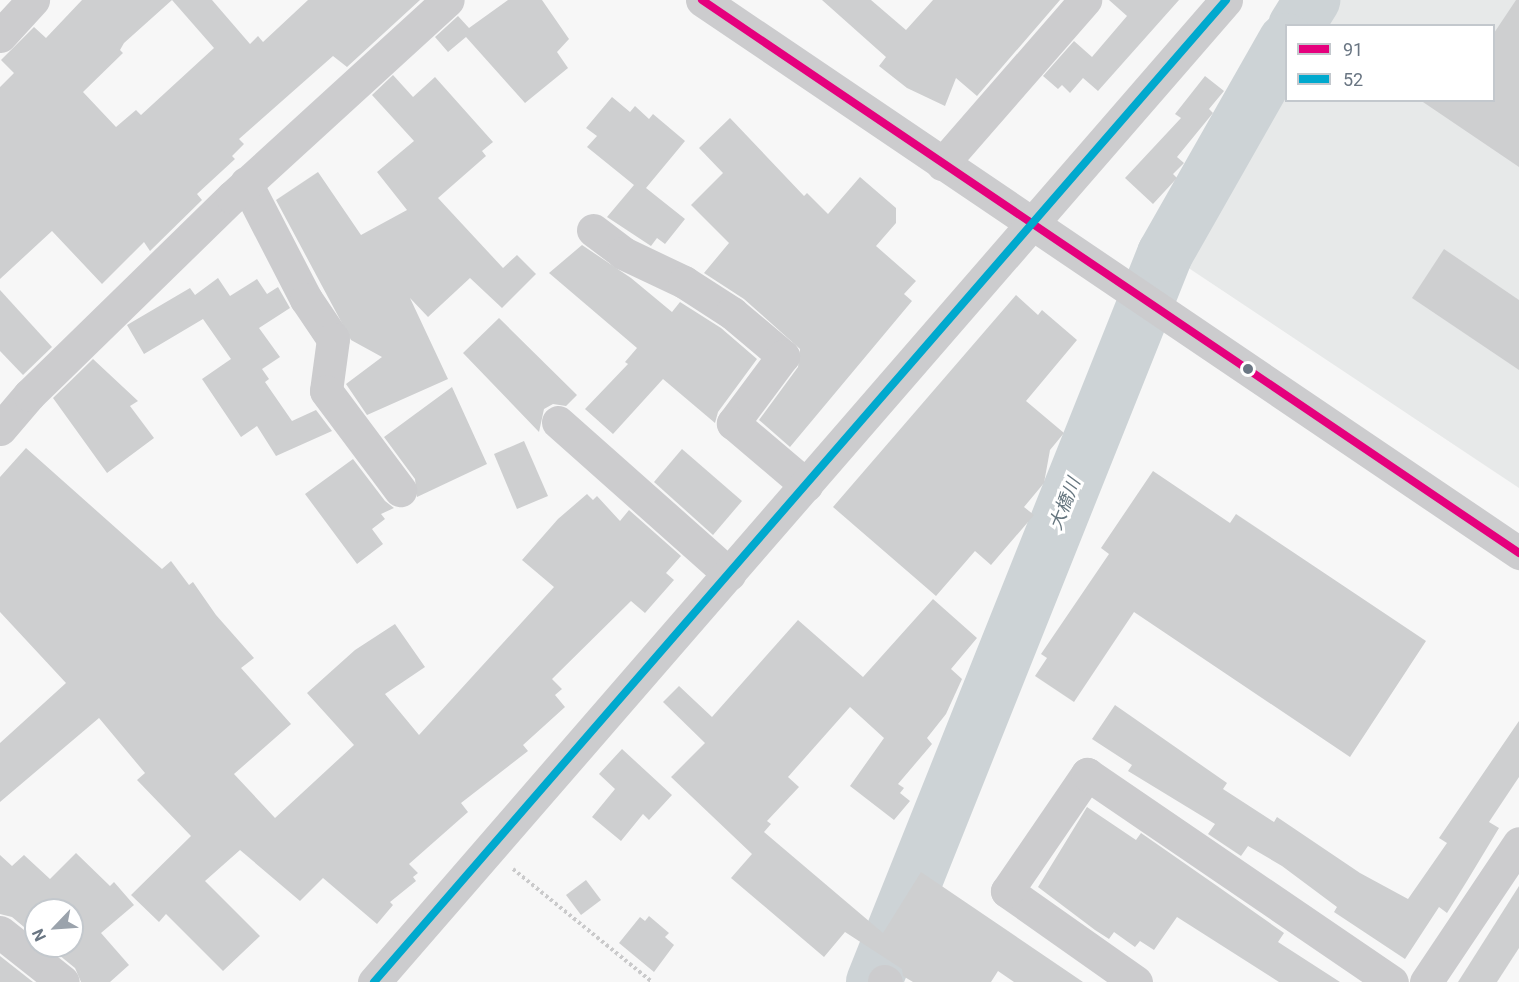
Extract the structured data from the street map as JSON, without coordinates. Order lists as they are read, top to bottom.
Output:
{
  "water": ["大橋川"],
  "lines": ["transit line 91", "transit line 52"],
  "legend": ["91", "52"],
  "north": "bottom left"
}
